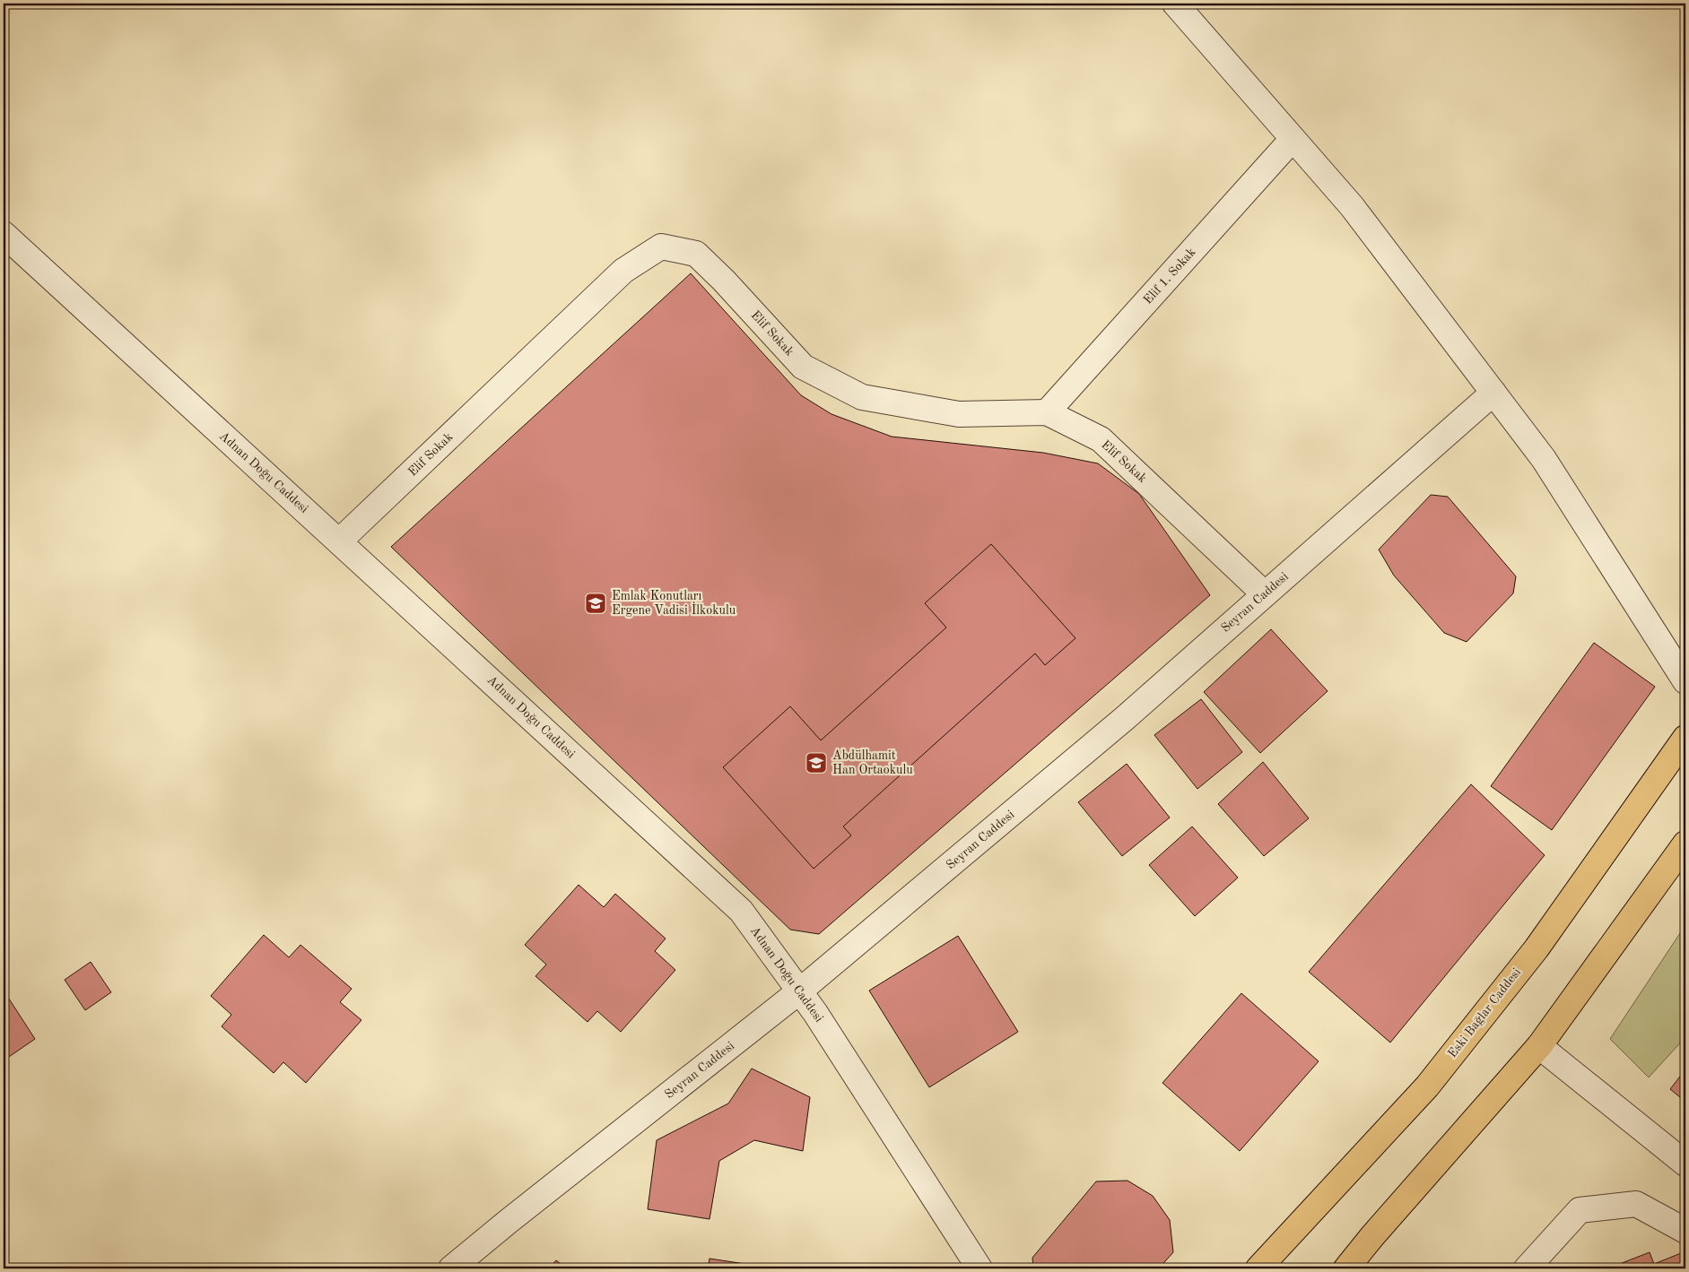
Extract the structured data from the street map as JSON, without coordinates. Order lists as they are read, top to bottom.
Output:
{
  "streets": {
    "main road": ["Eski Bağlar Caddesi"],
    "street": [
      "Elif 1. Sokak",
      "Elif Sokak",
      "Adnan Doğu Caddesi",
      "Seyran Caddesi"
    ]
  },
  "crossings": [
    ["Elif 1. Sokak", "Elif Sokak"],
    ["Elif Sokak", "Adnan Doğu Caddesi"],
    ["Elif Sokak", "Seyran Caddesi"],
    ["Adnan Doğu Caddesi", "Seyran Caddesi"]
  ],
  "places": {
    "school or university": ["Emlak Konutları Ergene Vadisi İlkokulu", "Abdülhamit Han Ortaokulu"]
  }
}
